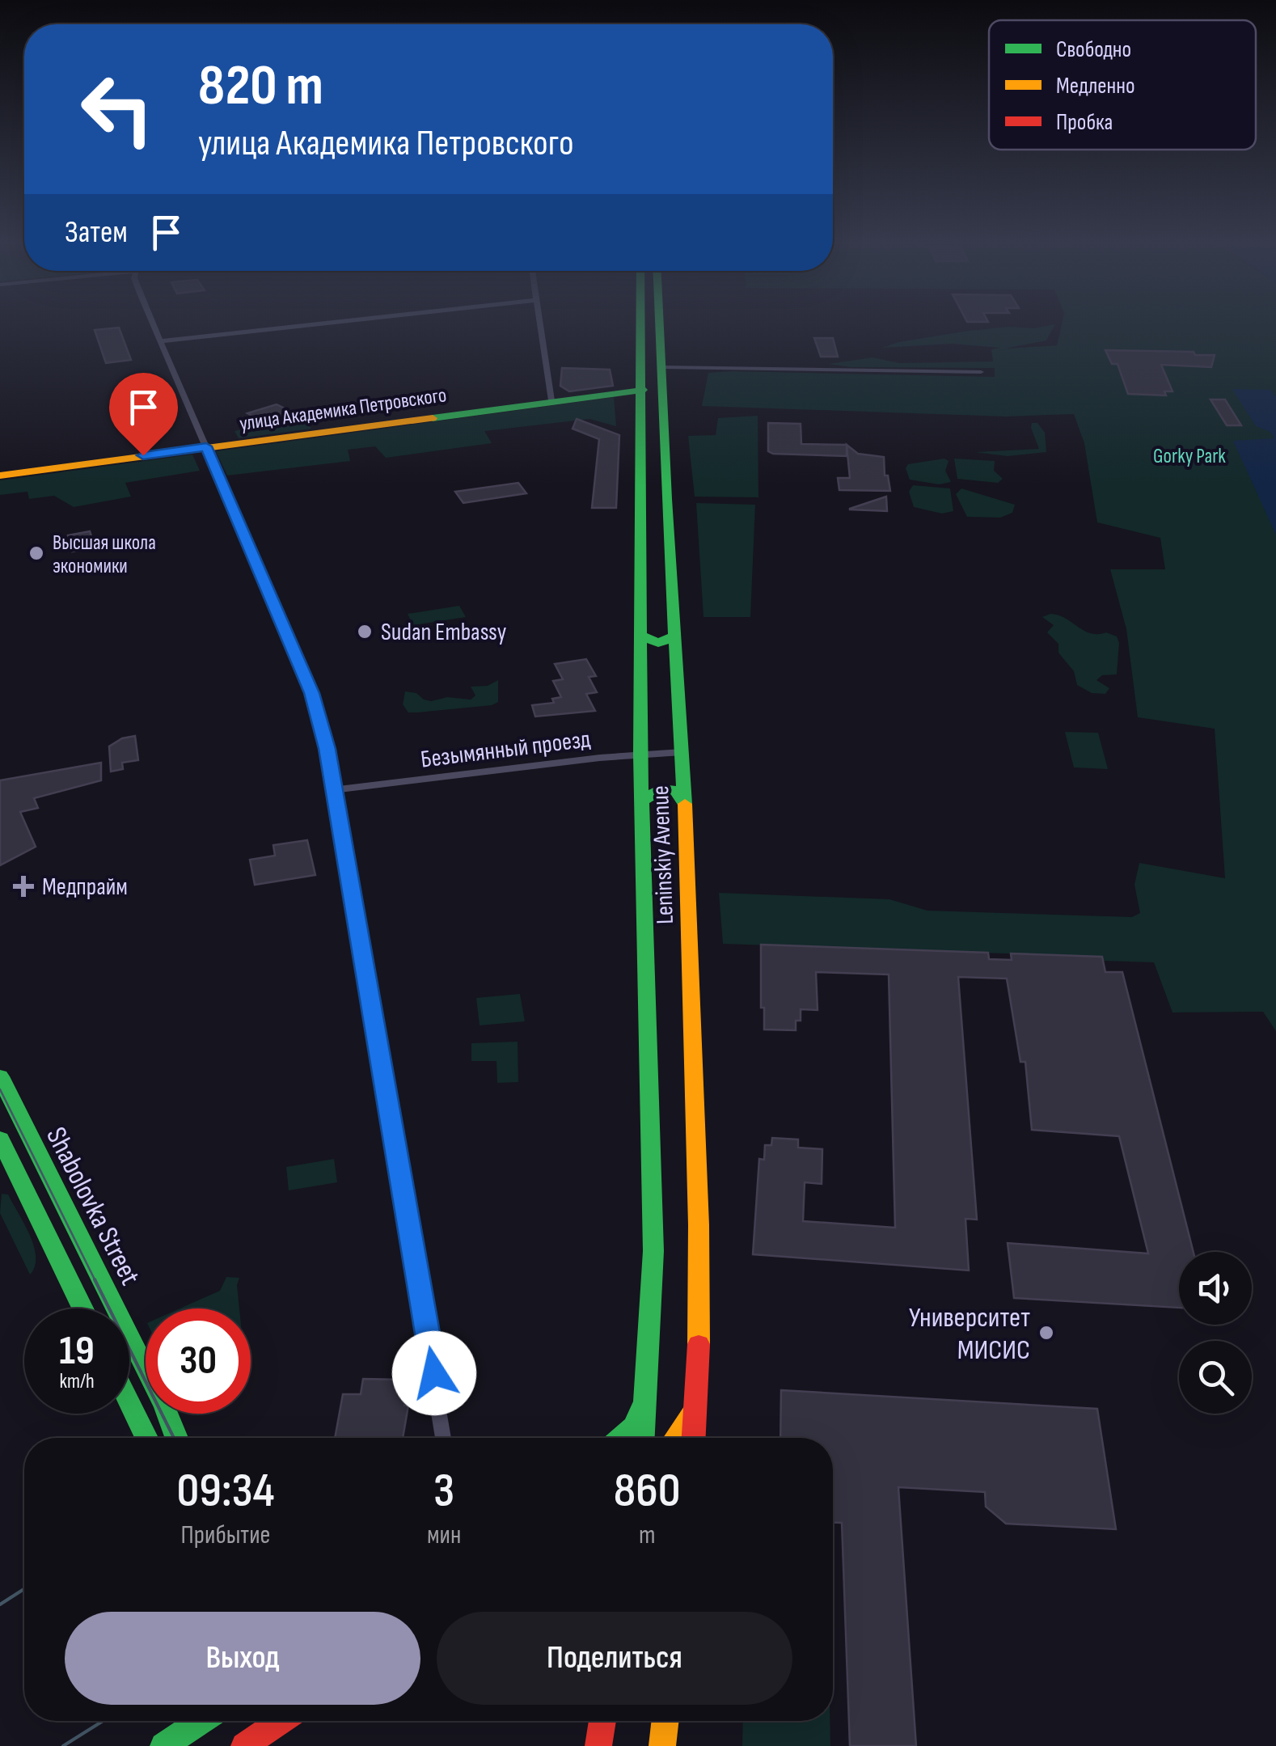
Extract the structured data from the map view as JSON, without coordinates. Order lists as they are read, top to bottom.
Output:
{
  "streets": {
    "main road": ["улица Академика Петровского", "Leninskiy Avenue", "Shabolovka Street"],
    "street": ["Безымянный проезд"]
  },
  "crossings": [
    ["улица Академика Петровского", "Leninskiy Avenue"],
    ["Безымянный проезд", "Leninskiy Avenue"]
  ],
  "parks": ["Gorky Park"],
  "places": {
    "other": ["Высшая школа экономики", "Sudan Embassy", "Университет МИСИС"],
    "health": ["Медпрайм"]
  },
  "legend": ["Свободно", "Медленно", "Пробка"],
  "page": {
    "turn": ["820 m", "улица Академика Петровского"],
    "then": "Затем",
    "speed": "19 km/h",
    "limit": "30",
    "eta": [
      "09:34",
      "Прибытие",
      "3",
      "мин",
      "860",
      "m"
    ],
    "buttons": ["Выход", "Поделиться"]
  }
}
